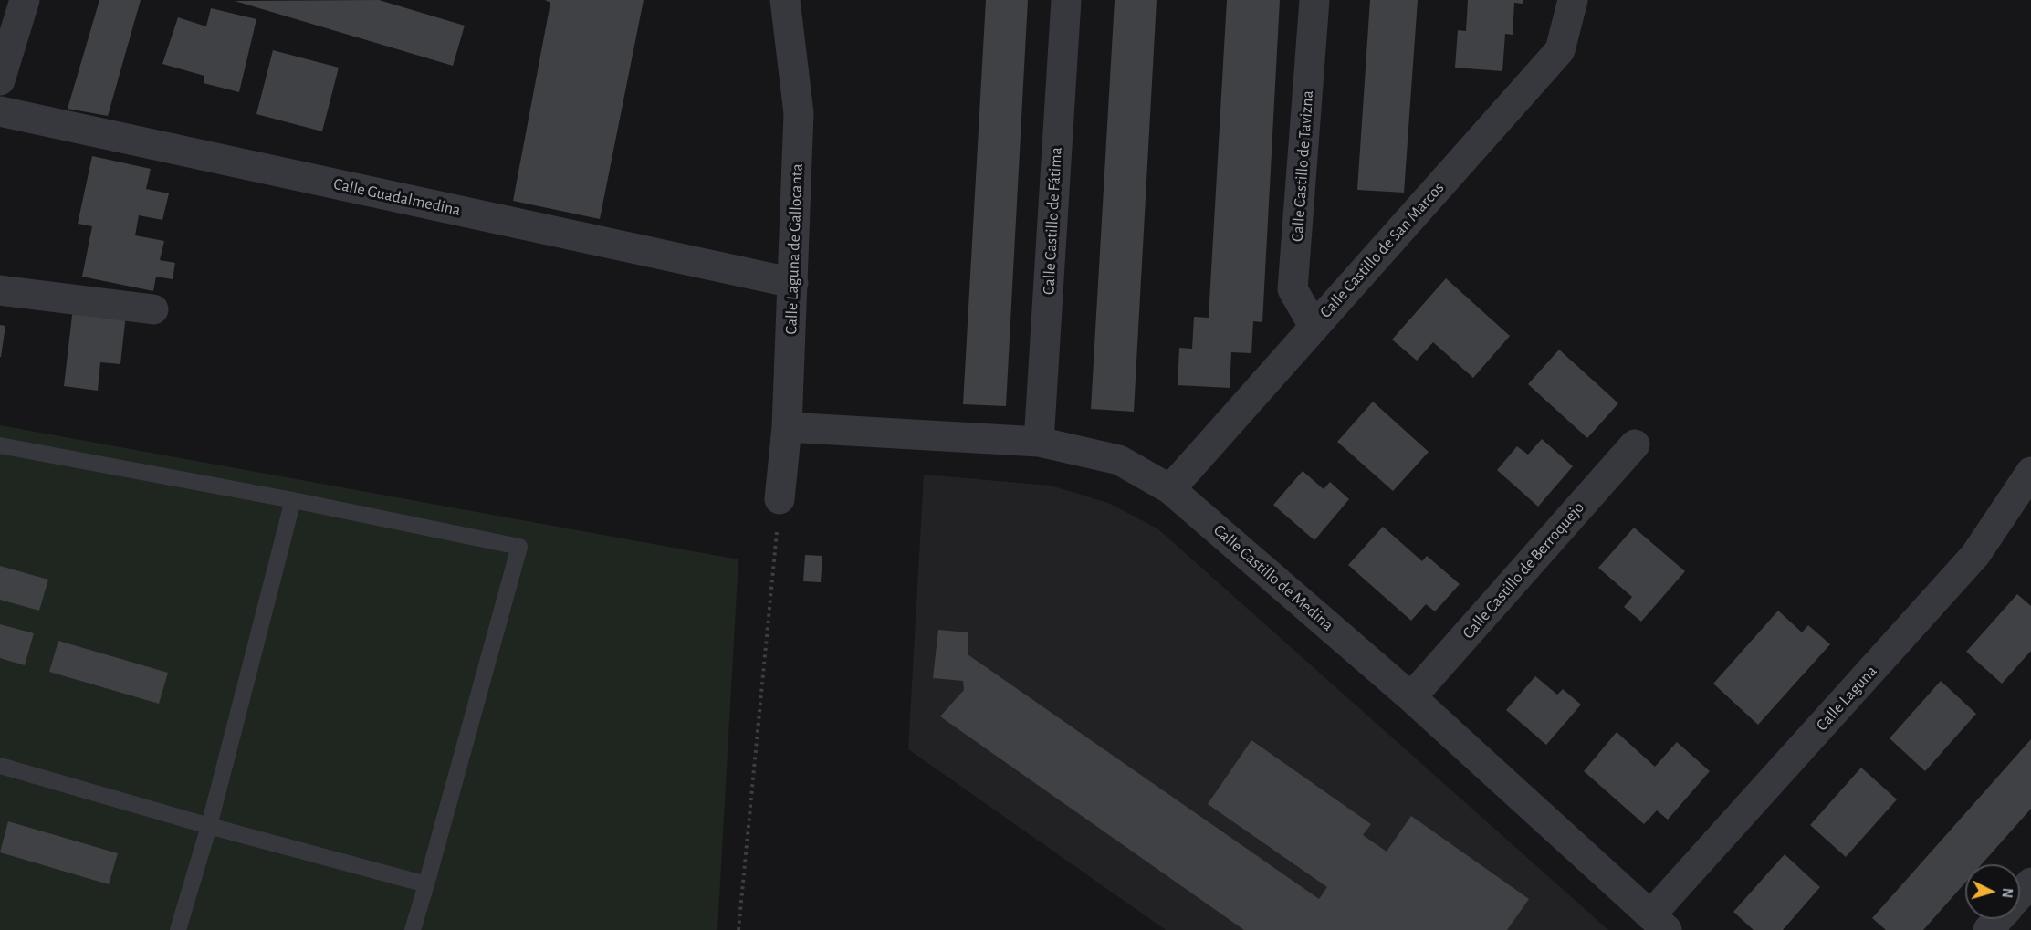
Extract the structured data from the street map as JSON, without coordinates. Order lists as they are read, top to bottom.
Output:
{
  "streets": {
    "street": [
      "Calle Castillo de Tavizna",
      "Calle Guadalmedina",
      "Calle Castillo de Fátima",
      "Calle Laguna de Gallocanta",
      "Calle Castillo de San Marcos",
      "Calle Castillo de Berroquejo",
      "Calle Castillo de Medina",
      "Calle Laguna"
    ]
  },
  "crossings": [
    ["Calle Castillo de Tavizna", "Calle Castillo de San Marcos"],
    ["Calle Guadalmedina", "Calle Laguna de Gallocanta"],
    ["Calle Castillo de Fátima", "Calle Castillo de Medina"],
    ["Calle Laguna de Gallocanta", "Calle Castillo de Medina"],
    ["Calle Castillo de San Marcos", "Calle Castillo de Medina"],
    ["Calle Castillo de Berroquejo", "Calle Castillo de Medina"],
    ["Calle Castillo de Medina", "Calle Laguna"]
  ],
  "north": "right"
}
